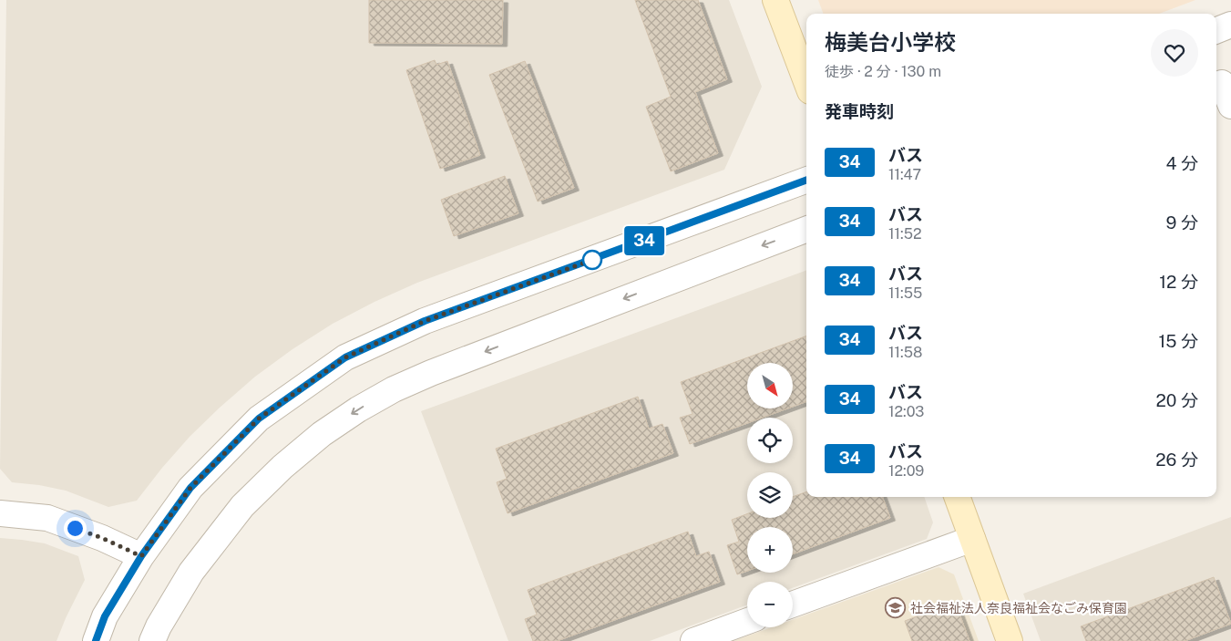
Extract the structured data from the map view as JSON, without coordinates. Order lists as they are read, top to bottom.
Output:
{
  "places": {
    "school or university": ["社会福祉法人奈良福祉会なごみ保育園"]
  },
  "lines": ["bus line 34"],
  "north": "bottom right",
  "page": {
    "on_map": "34",
    "heading": [
      ["梅美台小学校", "徒歩 · 2 分 · 130 m"],
      "発車時刻"
    ],
    "list": [
      {
        "mark": "34",
        "name": "バス",
        "note": "11:47",
        "value": "4 分"
      },
      {
        "mark": "34",
        "name": "バス",
        "note": "11:52",
        "value": "9 分"
      },
      {
        "mark": "34",
        "name": "バス",
        "note": "11:55",
        "value": "12 分"
      },
      {
        "mark": "34",
        "name": "バス",
        "note": "11:58",
        "value": "15 分"
      },
      {
        "mark": "34",
        "name": "バス",
        "note": "12:03",
        "value": "20 分"
      },
      {
        "mark": "34",
        "name": "バス",
        "note": "12:09",
        "value": "26 分"
      }
    ],
    "map_buttons": ["+", "−"]
  }
}
